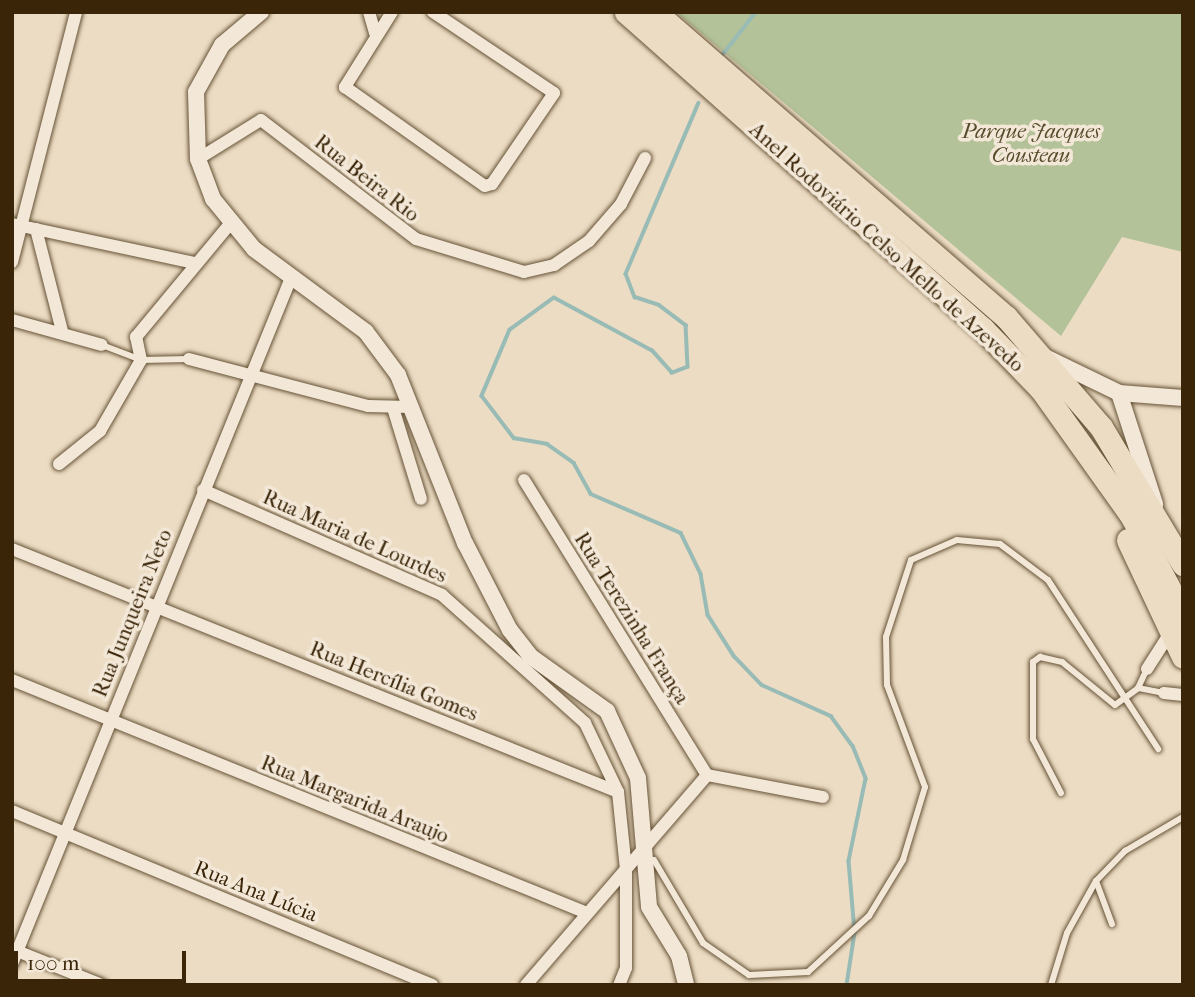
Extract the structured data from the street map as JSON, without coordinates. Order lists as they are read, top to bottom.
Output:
{
  "streets": {
    "highway": ["Anel Rodoviário Celso Mello de Azevedo"],
    "street": [
      "Rua Beira Rio",
      "Rua Maria de Lourdes",
      "Rua Junqueira Neto",
      "Rua Terezinha França",
      "Rua Hercília Gomes",
      "Rua Margarida Araujo",
      "Rua Ana Lúcia"
    ]
  },
  "crossings": [
    ["Rua Maria de Lourdes", "Rua Junqueira Neto"],
    ["Rua Maria de Lourdes", "Rua Hercília Gomes"],
    ["Rua Junqueira Neto", "Rua Hercília Gomes"],
    ["Rua Junqueira Neto", "Rua Margarida Araujo"],
    ["Rua Junqueira Neto", "Rua Ana Lúcia"]
  ],
  "parks": ["Parque Jacques Cousteau"],
  "scale_bar": "100 m"
}
